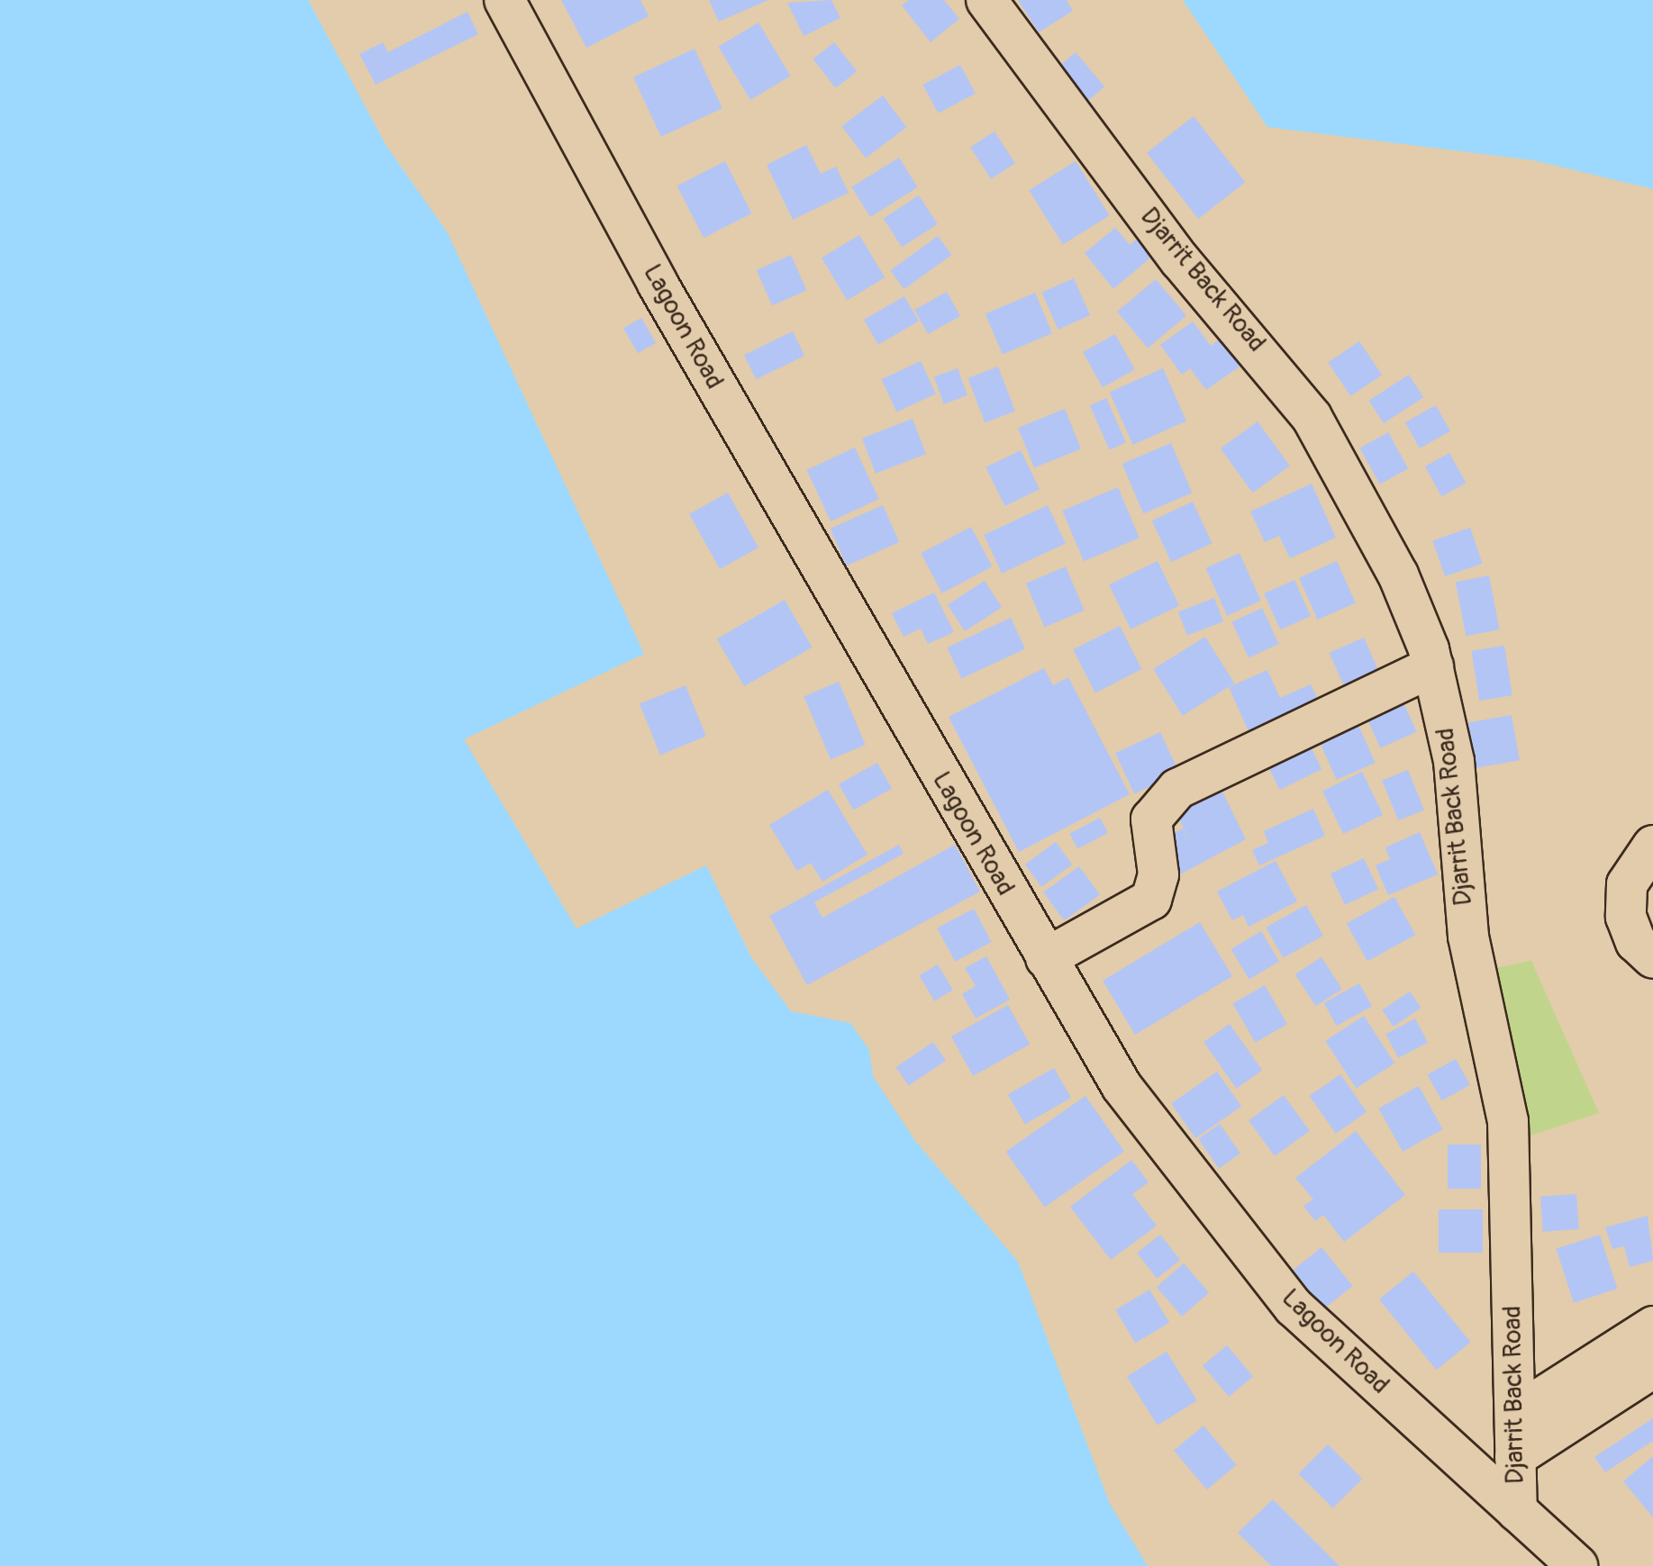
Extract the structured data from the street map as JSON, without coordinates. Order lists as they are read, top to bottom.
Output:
{
  "streets": {
    "main road": ["Djarrit Back Road", "Lagoon Road"]
  },
  "crossings": [
    ["Djarrit Back Road", "Lagoon Road"]
  ]
}
